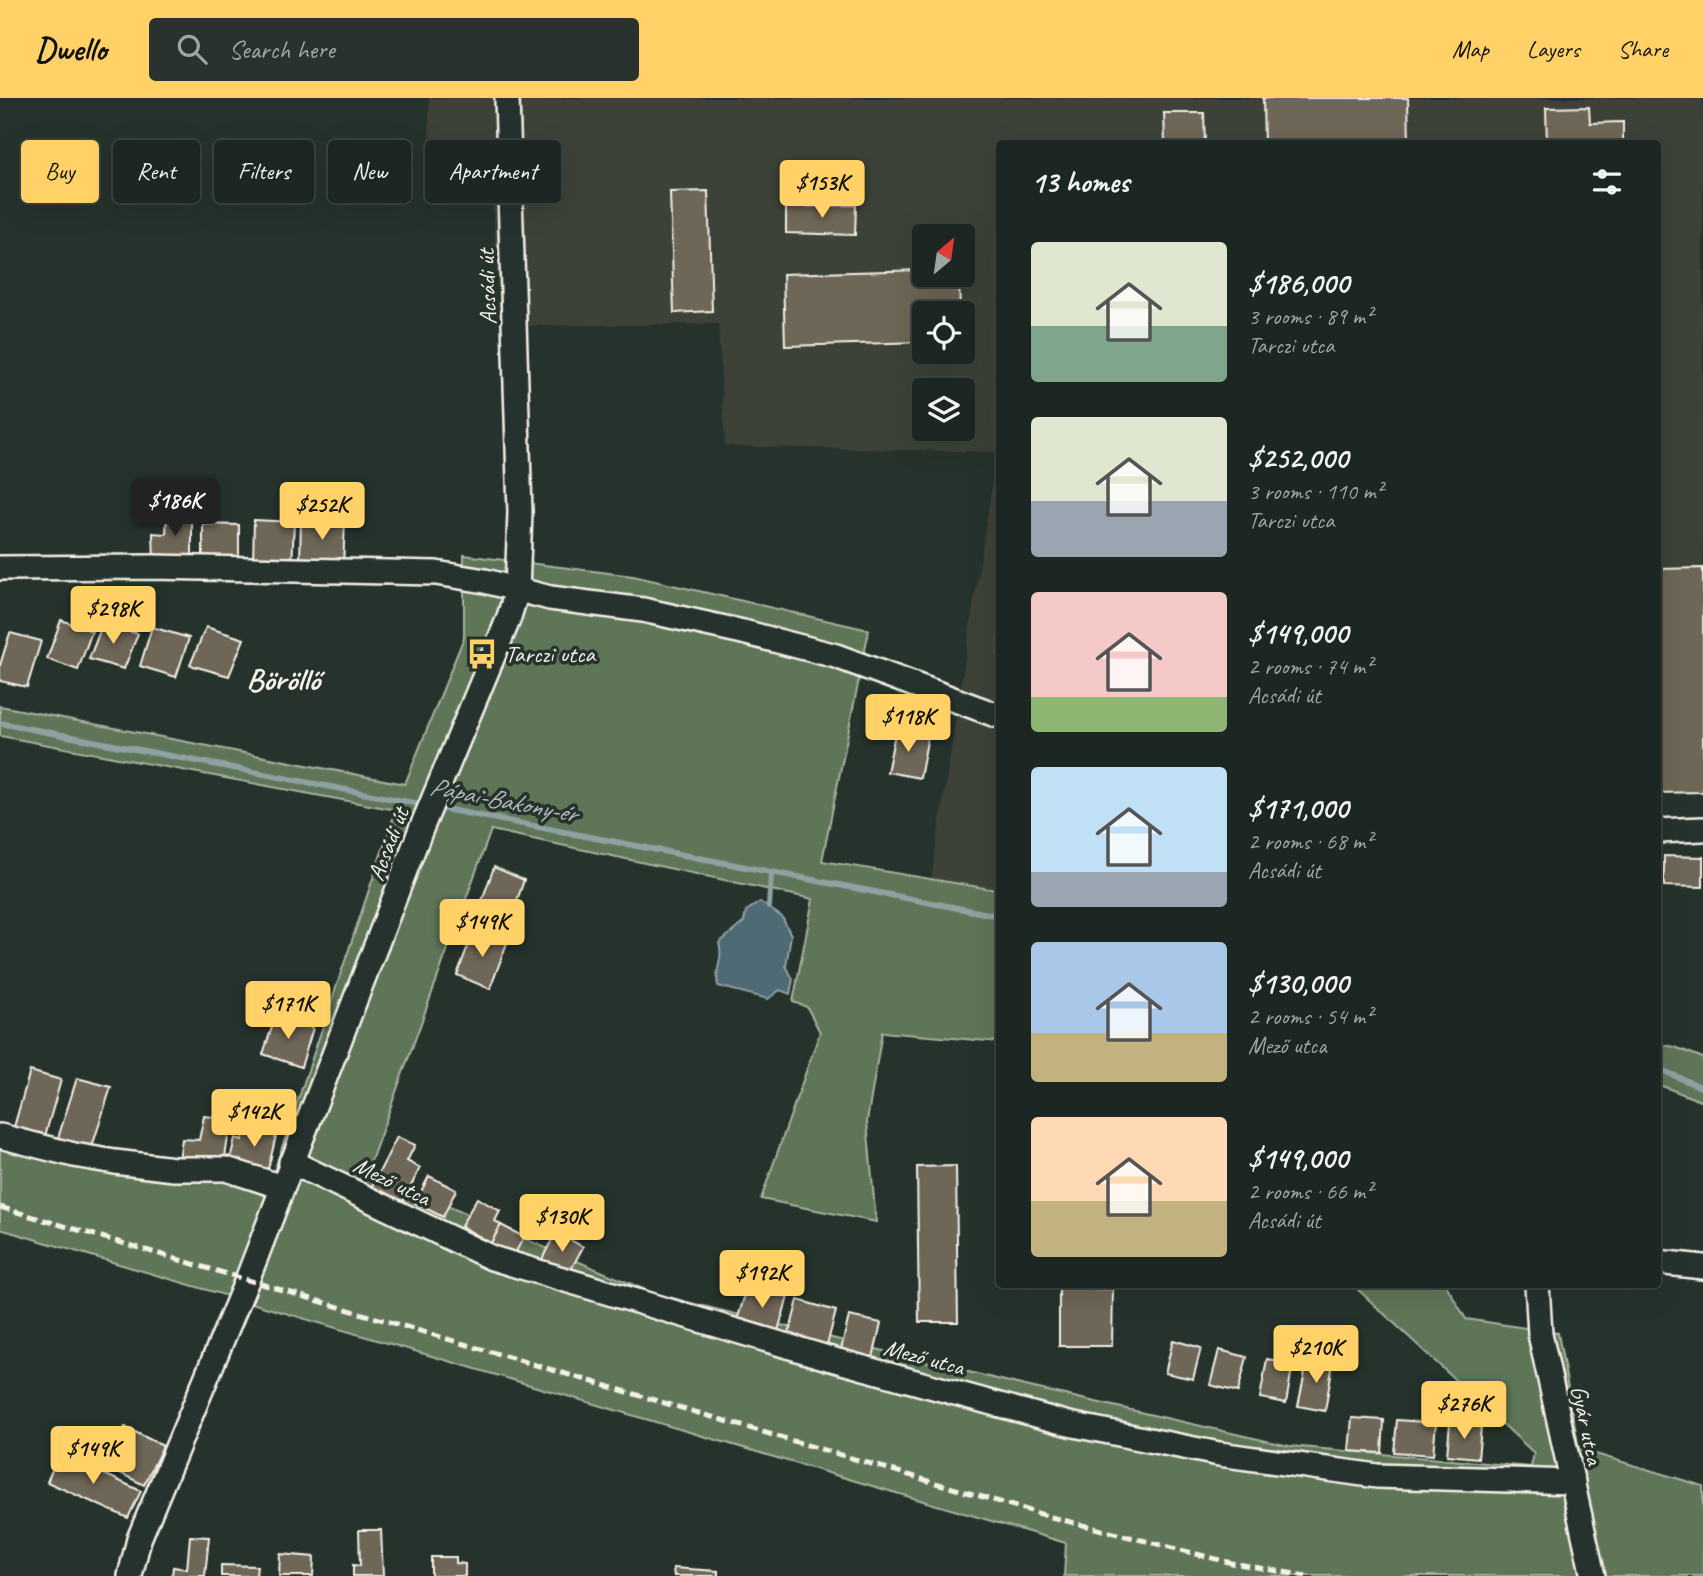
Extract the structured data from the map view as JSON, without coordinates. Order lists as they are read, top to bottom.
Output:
{
  "streets": {
    "street": ["Acsádi út", "Mező utca", "Gyár utca"]
  },
  "crossings": [
    ["Acsádi út", "Mező utca"],
    ["Mező utca", "Gyár utca"]
  ],
  "districts": ["Böröllő"],
  "water": ["Pápai-Bakony-ér"],
  "places": {
    "bus stop": ["Tarczi utca"]
  },
  "north": "top right",
  "page": {
    "header": "Dwello",
    "search": "Search here",
    "nav": ["Map", "Layers", "Share"],
    "chip": [
      "Buy",
      "Rent",
      "Filters",
      "New",
      "Apartment"
    ],
    "heading": "13 homes",
    "price": [
      "$153K",
      "$186K",
      "$252K",
      "$298K",
      "$118K",
      "$149K",
      "$171K",
      "$142K",
      "$130K",
      "$192K",
      "$210K",
      "$276K",
      "$149K"
    ],
    "list": [
      {
        "name": "$186,000",
        "note": "3 rooms · 89 m² · Tarczi utca"
      },
      {
        "name": "$252,000",
        "note": "3 rooms · 110 m² · Tarczi utca"
      },
      {
        "name": "$149,000",
        "note": "2 rooms · 74 m² · Acsádi út"
      },
      {
        "name": "$171,000",
        "note": "2 rooms · 68 m² · Acsádi út"
      },
      {
        "name": "$130,000",
        "note": "2 rooms · 54 m² · Mező utca"
      },
      {
        "name": "$149,000",
        "note": "2 rooms · 66 m² · Acsádi út"
      }
    ]
  }
}
